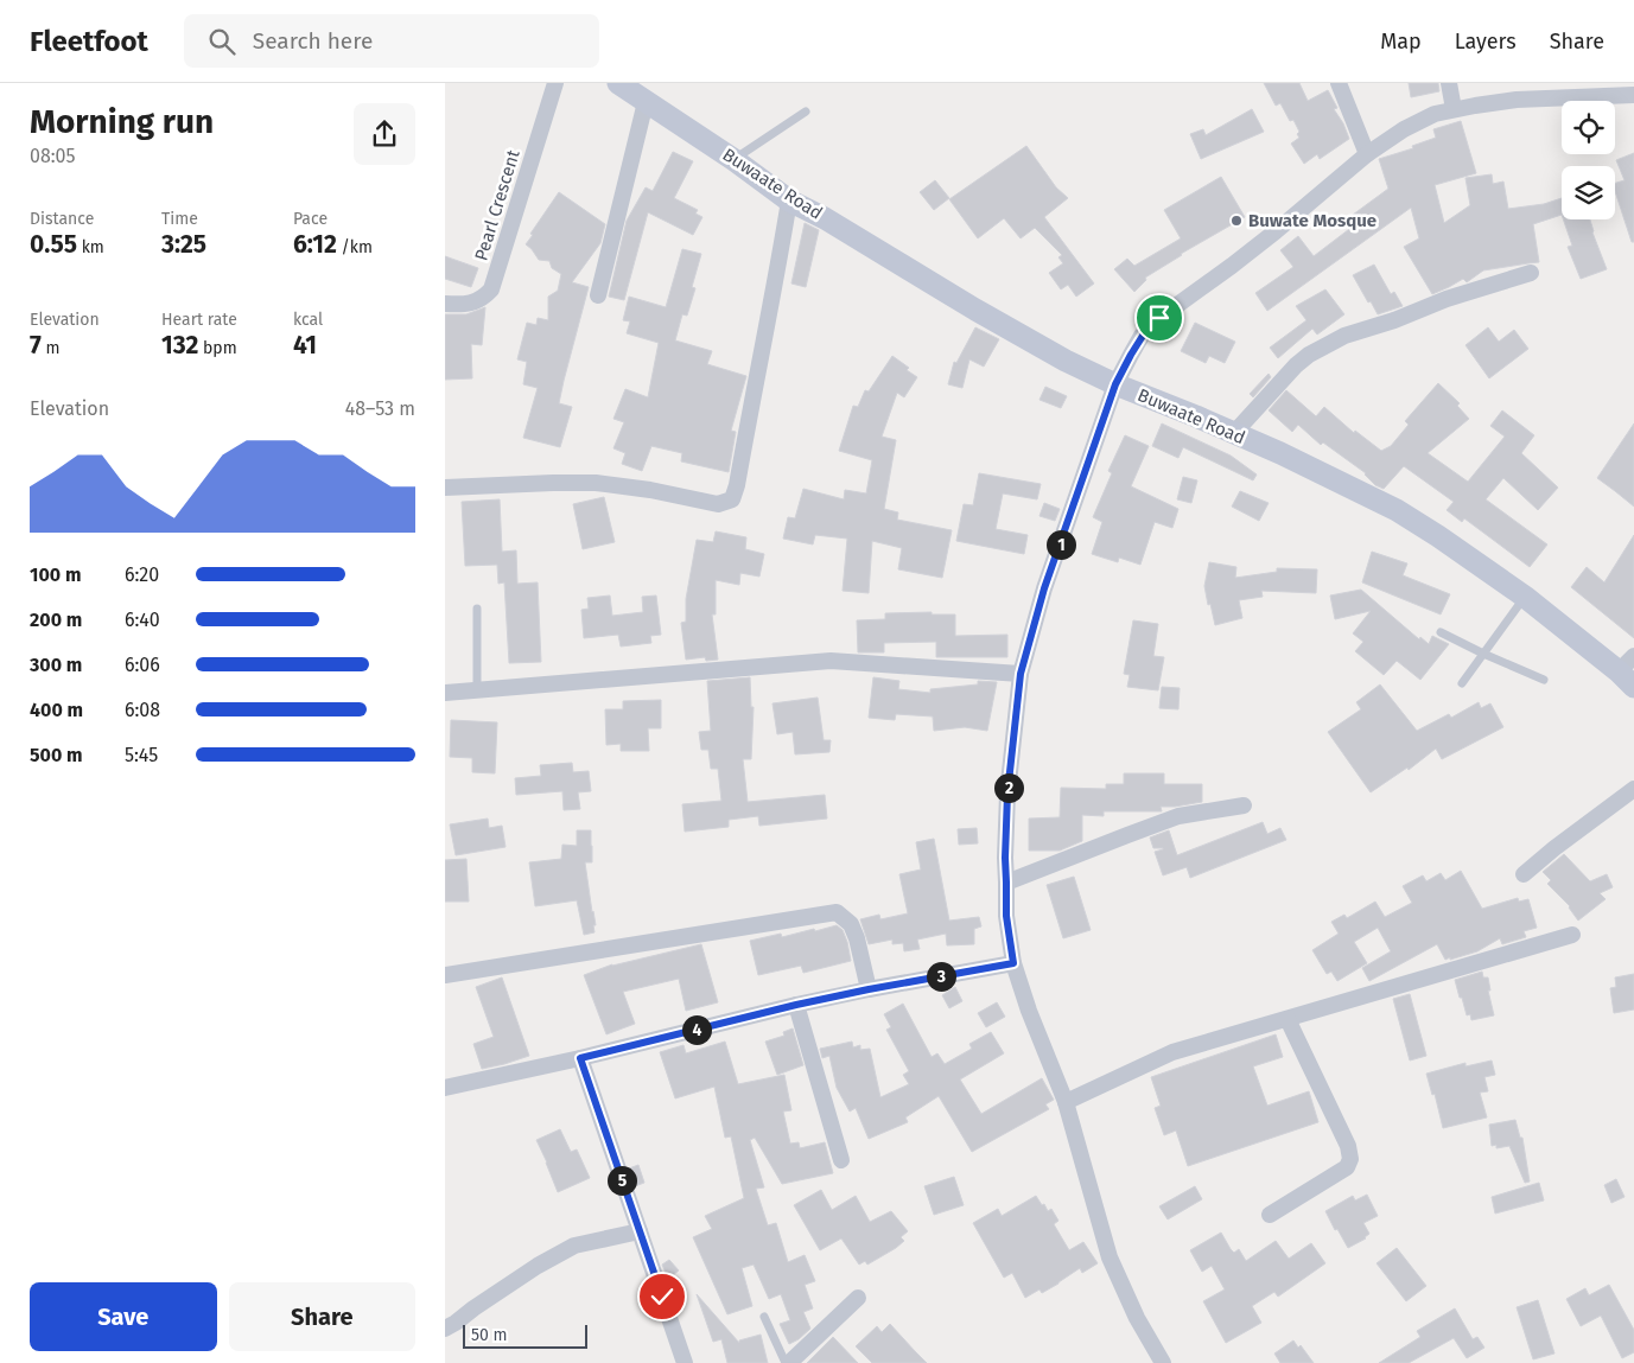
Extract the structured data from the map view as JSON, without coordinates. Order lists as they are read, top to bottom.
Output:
{
  "streets": {
    "street": ["Buwaate Road", "Pearl Crescent"]
  },
  "places": ["Buwate Mosque"],
  "scale_bar": "50 m",
  "page": {
    "header": "Fleetfoot",
    "search": "Search here",
    "nav": ["Map", "Layers", "Share"],
    "heading": ["Morning run", "08:05"],
    "stats": [
      ["Distance", "0.55 km"],
      ["Time", "3:25"],
      ["Pace", "6:12 /km"],
      ["Elevation", "7 m"],
      ["Heart rate", "132 bpm"],
      ["kcal", "41"]
    ],
    "chart": ["Elevation", "48–53 m"],
    "pins": [
      "1",
      "2",
      "3",
      "4",
      "5"
    ],
    "list": [
      {
        "name": "100 m",
        "note": "6:20"
      },
      {
        "name": "200 m",
        "note": "6:40"
      },
      {
        "name": "300 m",
        "note": "6:06"
      },
      {
        "name": "400 m",
        "note": "6:08"
      },
      {
        "name": "500 m",
        "note": "5:45"
      }
    ],
    "buttons": ["Save", "Share"],
    "scale": "50 m"
  }
}
